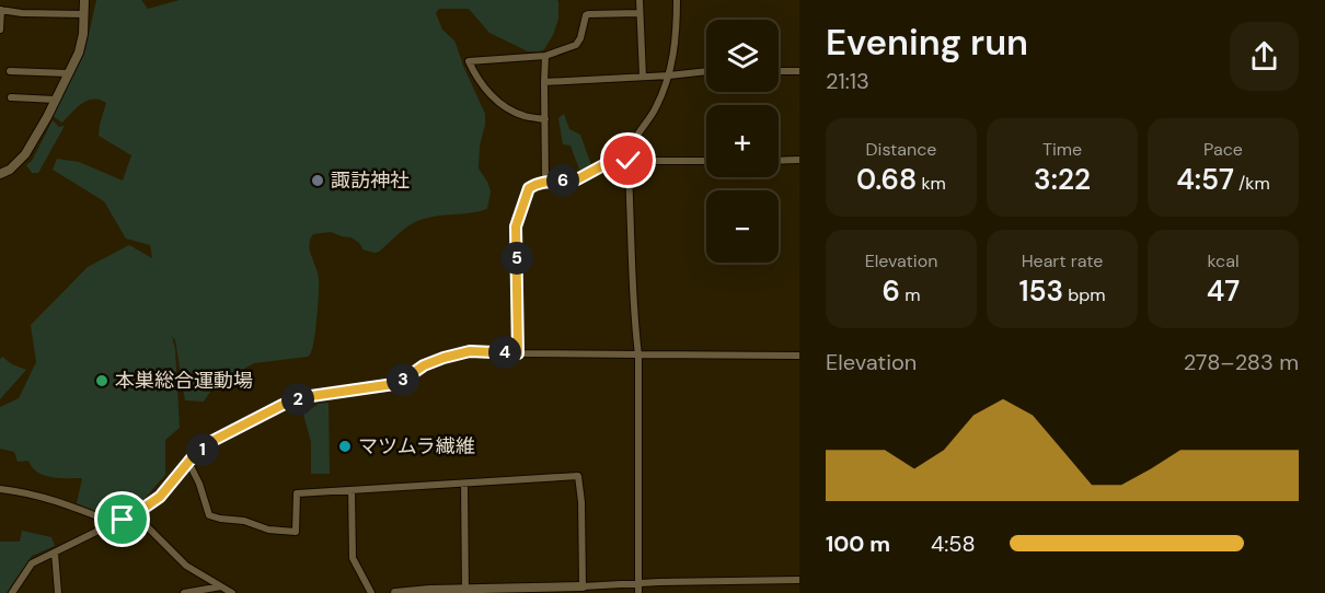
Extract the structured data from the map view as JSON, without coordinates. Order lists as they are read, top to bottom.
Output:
{
  "places": ["諏訪神社", "本巣総合運動場", "マツムラ繊維"],
  "page": {
    "heading": ["Evening run", "21:13"],
    "map_buttons": ["+", "−"],
    "stats": [
      ["Distance", "0.68 km"],
      ["Time", "3:22"],
      ["Pace", "4:57 /km"],
      ["Elevation", "6 m"],
      ["Heart rate", "153 bpm"],
      ["kcal", "47"]
    ],
    "pins": [
      "6",
      "5",
      "4",
      "3",
      "2",
      "1"
    ],
    "chart": ["Elevation", "278–283 m"],
    "list": [
      {
        "name": "100 m",
        "note": "4:58"
      }
    ]
  }
}
